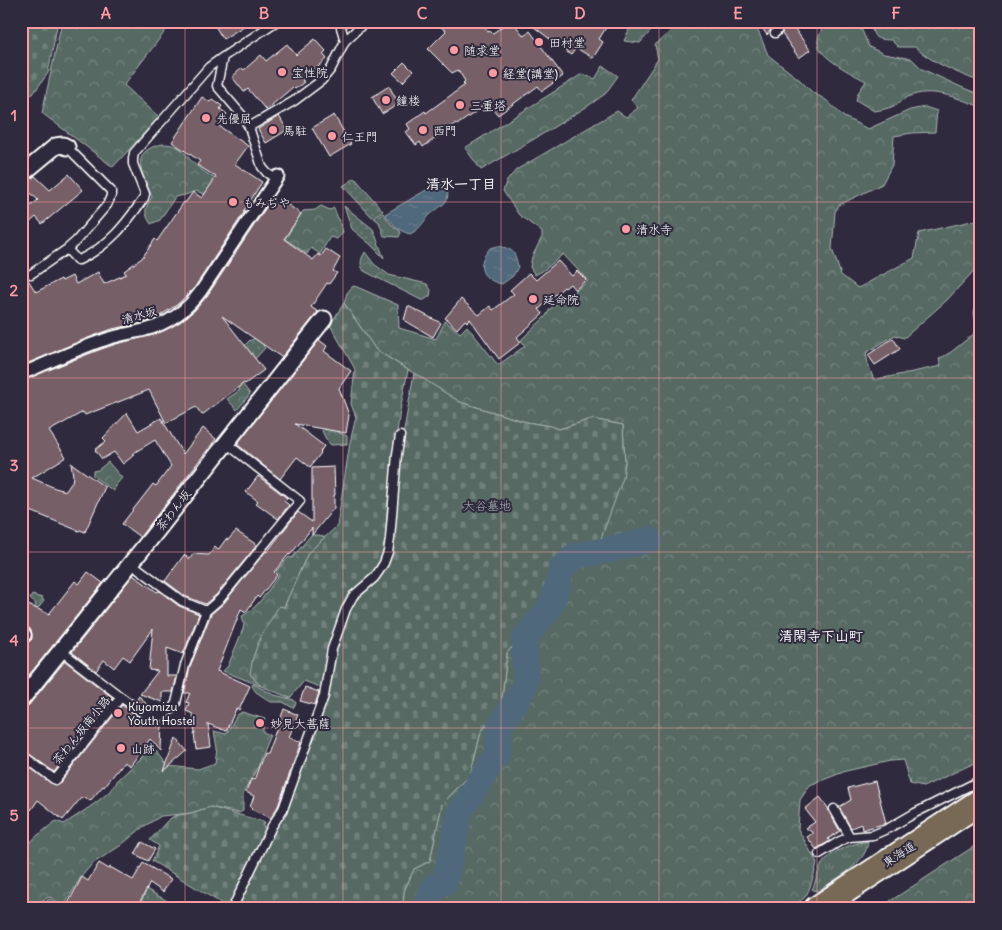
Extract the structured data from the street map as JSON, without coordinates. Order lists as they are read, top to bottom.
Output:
{
  "streets": {
    "highway": ["東海道"],
    "street": ["清水坂", "茶わん坂"],
    "lane": ["茶わん坂南小路"]
  },
  "crossings": [
    ["茶わん坂", "茶わん坂南小路"]
  ],
  "districts": ["清水一丁目", "清閑寺下山町"],
  "parks": ["大谷墓地"],
  "places": [
    "田村堂",
    "随求堂",
    "宝性院",
    "経堂(講堂)",
    "鐘楼",
    "三重塔",
    "先優屈",
    "馬駐",
    "西門",
    "仁王門",
    "もみぢや",
    "清水寺",
    "延命院",
    "Kiyomizu Youth Hostel",
    "妙見大菩薩",
    "山跡"
  ],
  "grid": {
    "columns": [
      "A",
      "B",
      "C",
      "D",
      "E",
      "F"
    ],
    "rows": [
      "1",
      "2",
      "3",
      "4",
      "5"
    ]
  }
}
